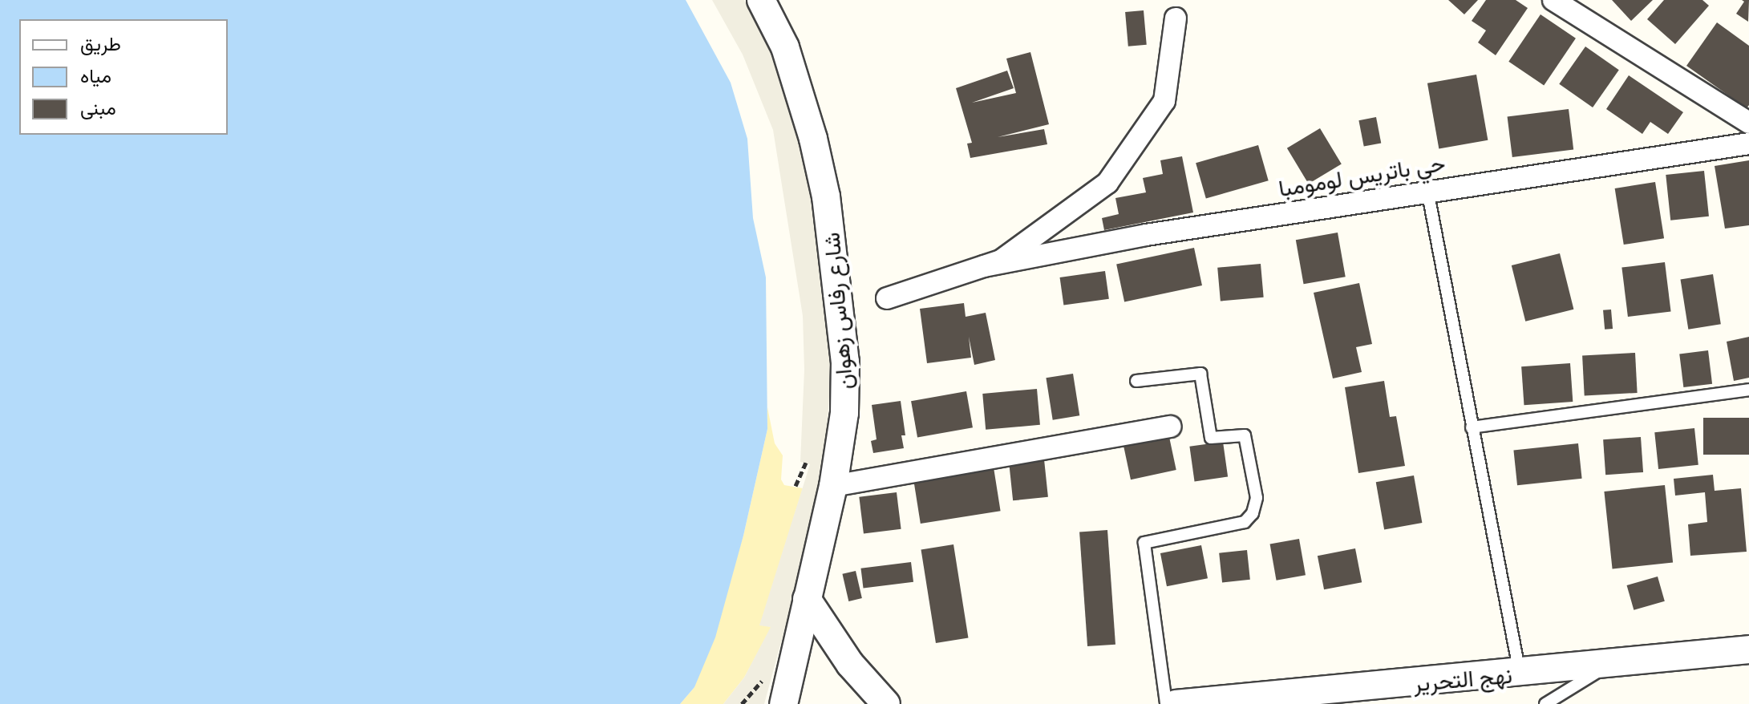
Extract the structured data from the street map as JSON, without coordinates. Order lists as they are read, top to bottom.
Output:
{
  "streets": {
    "street": ["حي باتريس لومومبا", "شارع رفاس زهوان", "نهج التحرير"]
  },
  "legend": ["طريق", "مياه", "مبنى"]
}
